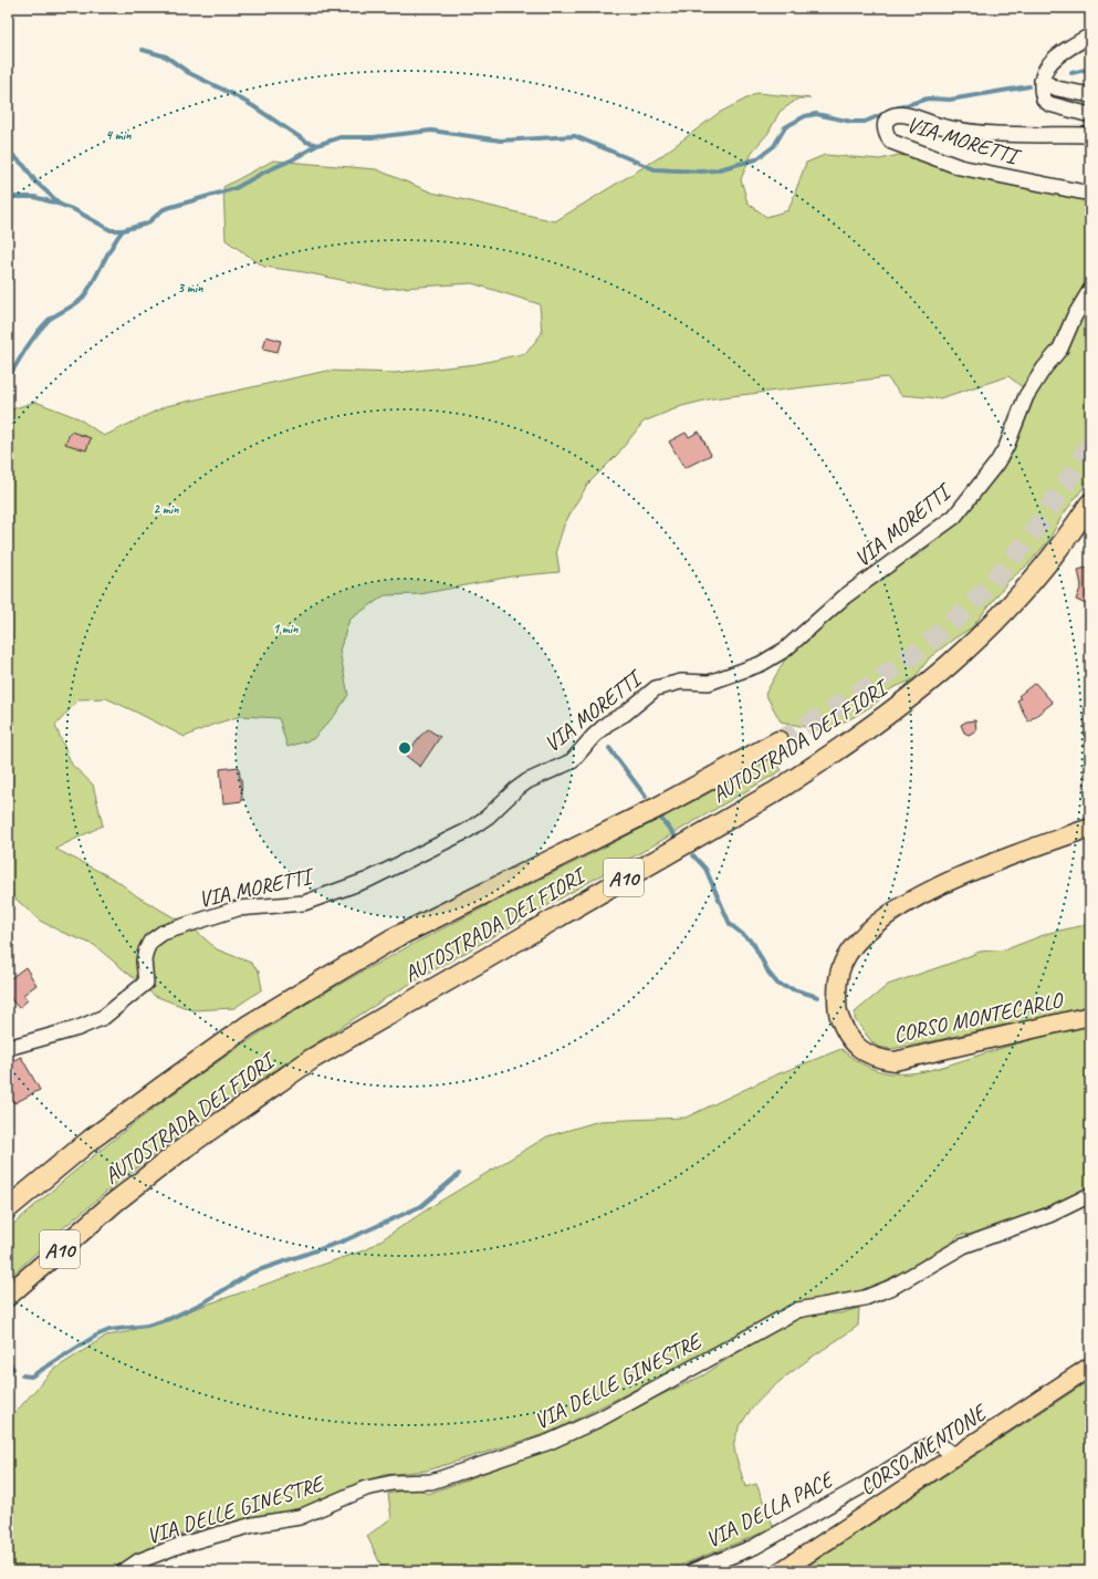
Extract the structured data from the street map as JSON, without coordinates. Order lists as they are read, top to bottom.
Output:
{
  "streets": {
    "highway": ["AUTOSTRADA DEI FIORI", "A10"],
    "main road": ["CORSO MONTECARLO", "CORSO MENTONE"],
    "street": ["VIA MORETTI", "VIA DELLE GINESTRE", "VIA DELLA PACE"]
  },
  "crossings": [
    ["CORSO MENTONE", "VIA DELLA PACE"]
  ],
  "rings": [
    "4 min",
    "3 min",
    "2 min",
    "1 min"
  ]
}
